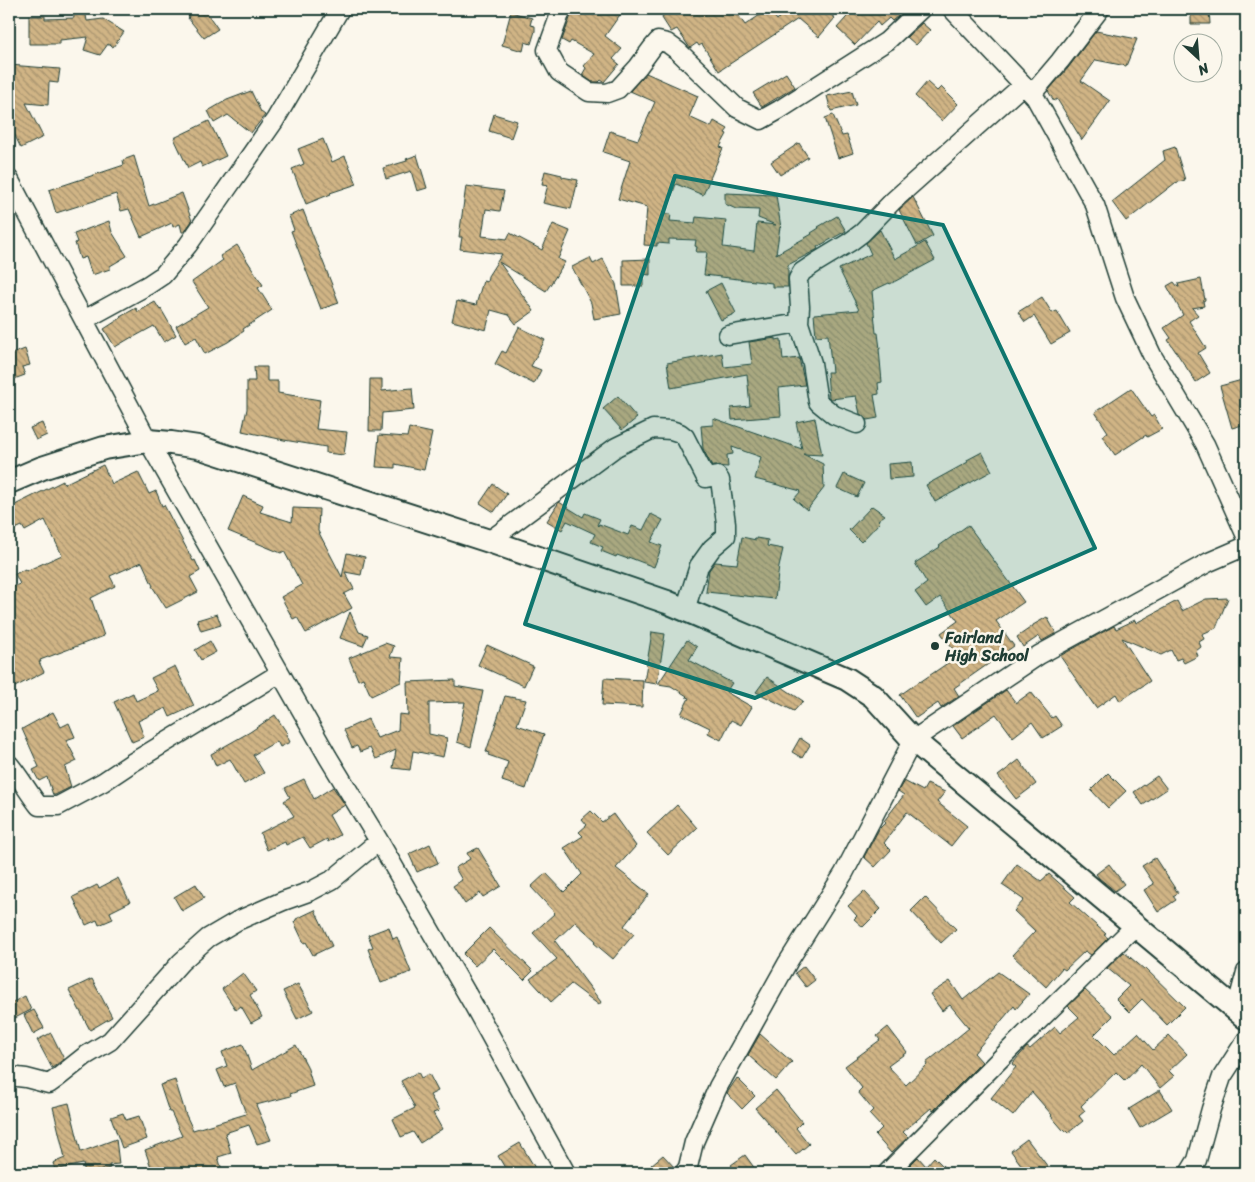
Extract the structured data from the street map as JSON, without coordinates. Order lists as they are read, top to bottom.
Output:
{
  "places": ["Fairland High School"],
  "north": "bottom right"
}
